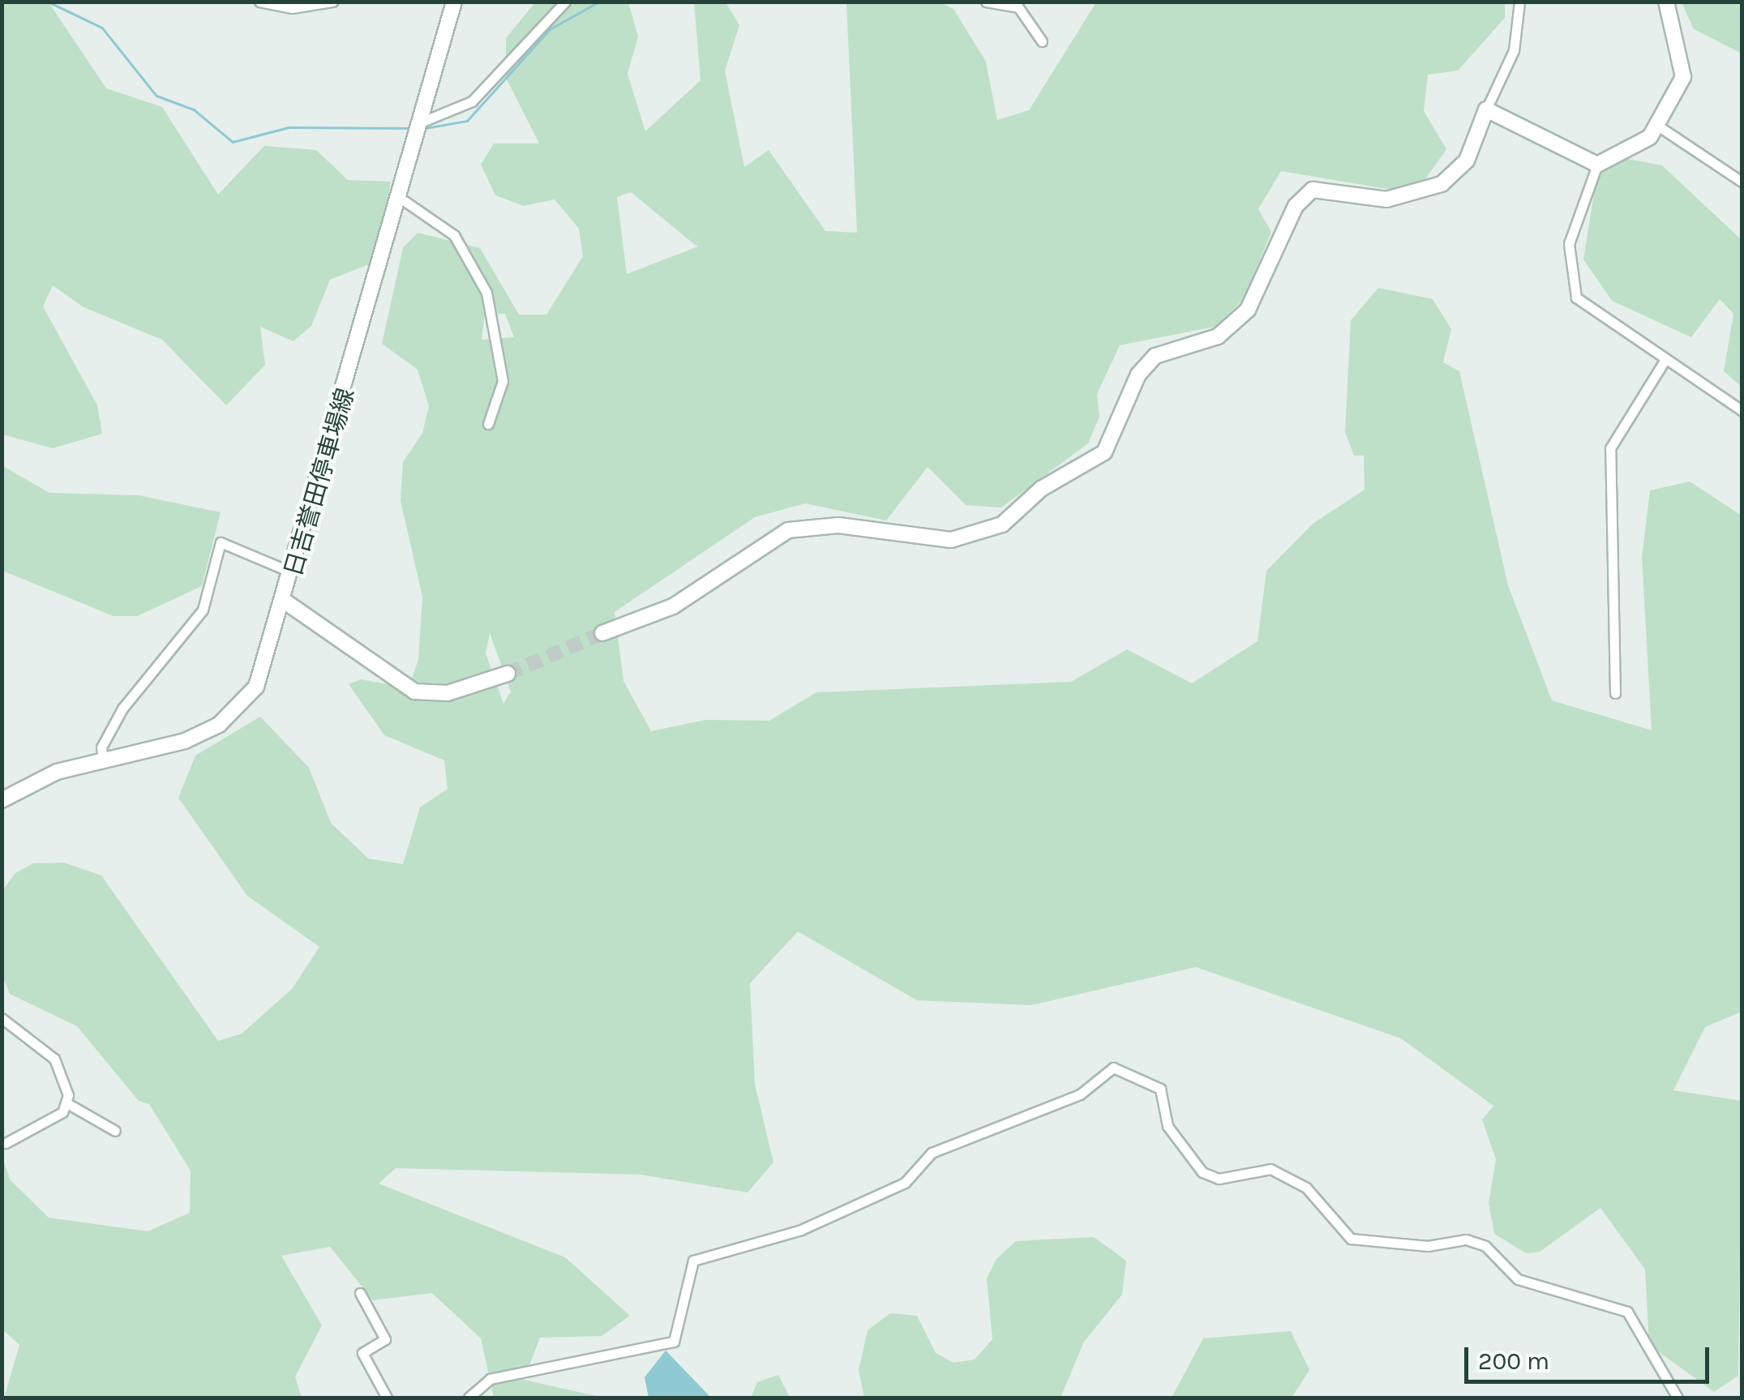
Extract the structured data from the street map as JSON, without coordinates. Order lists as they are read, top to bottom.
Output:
{
  "streets": {
    "street": ["日吉誉田停車場線"]
  },
  "scale_bar": "200 m"
}
